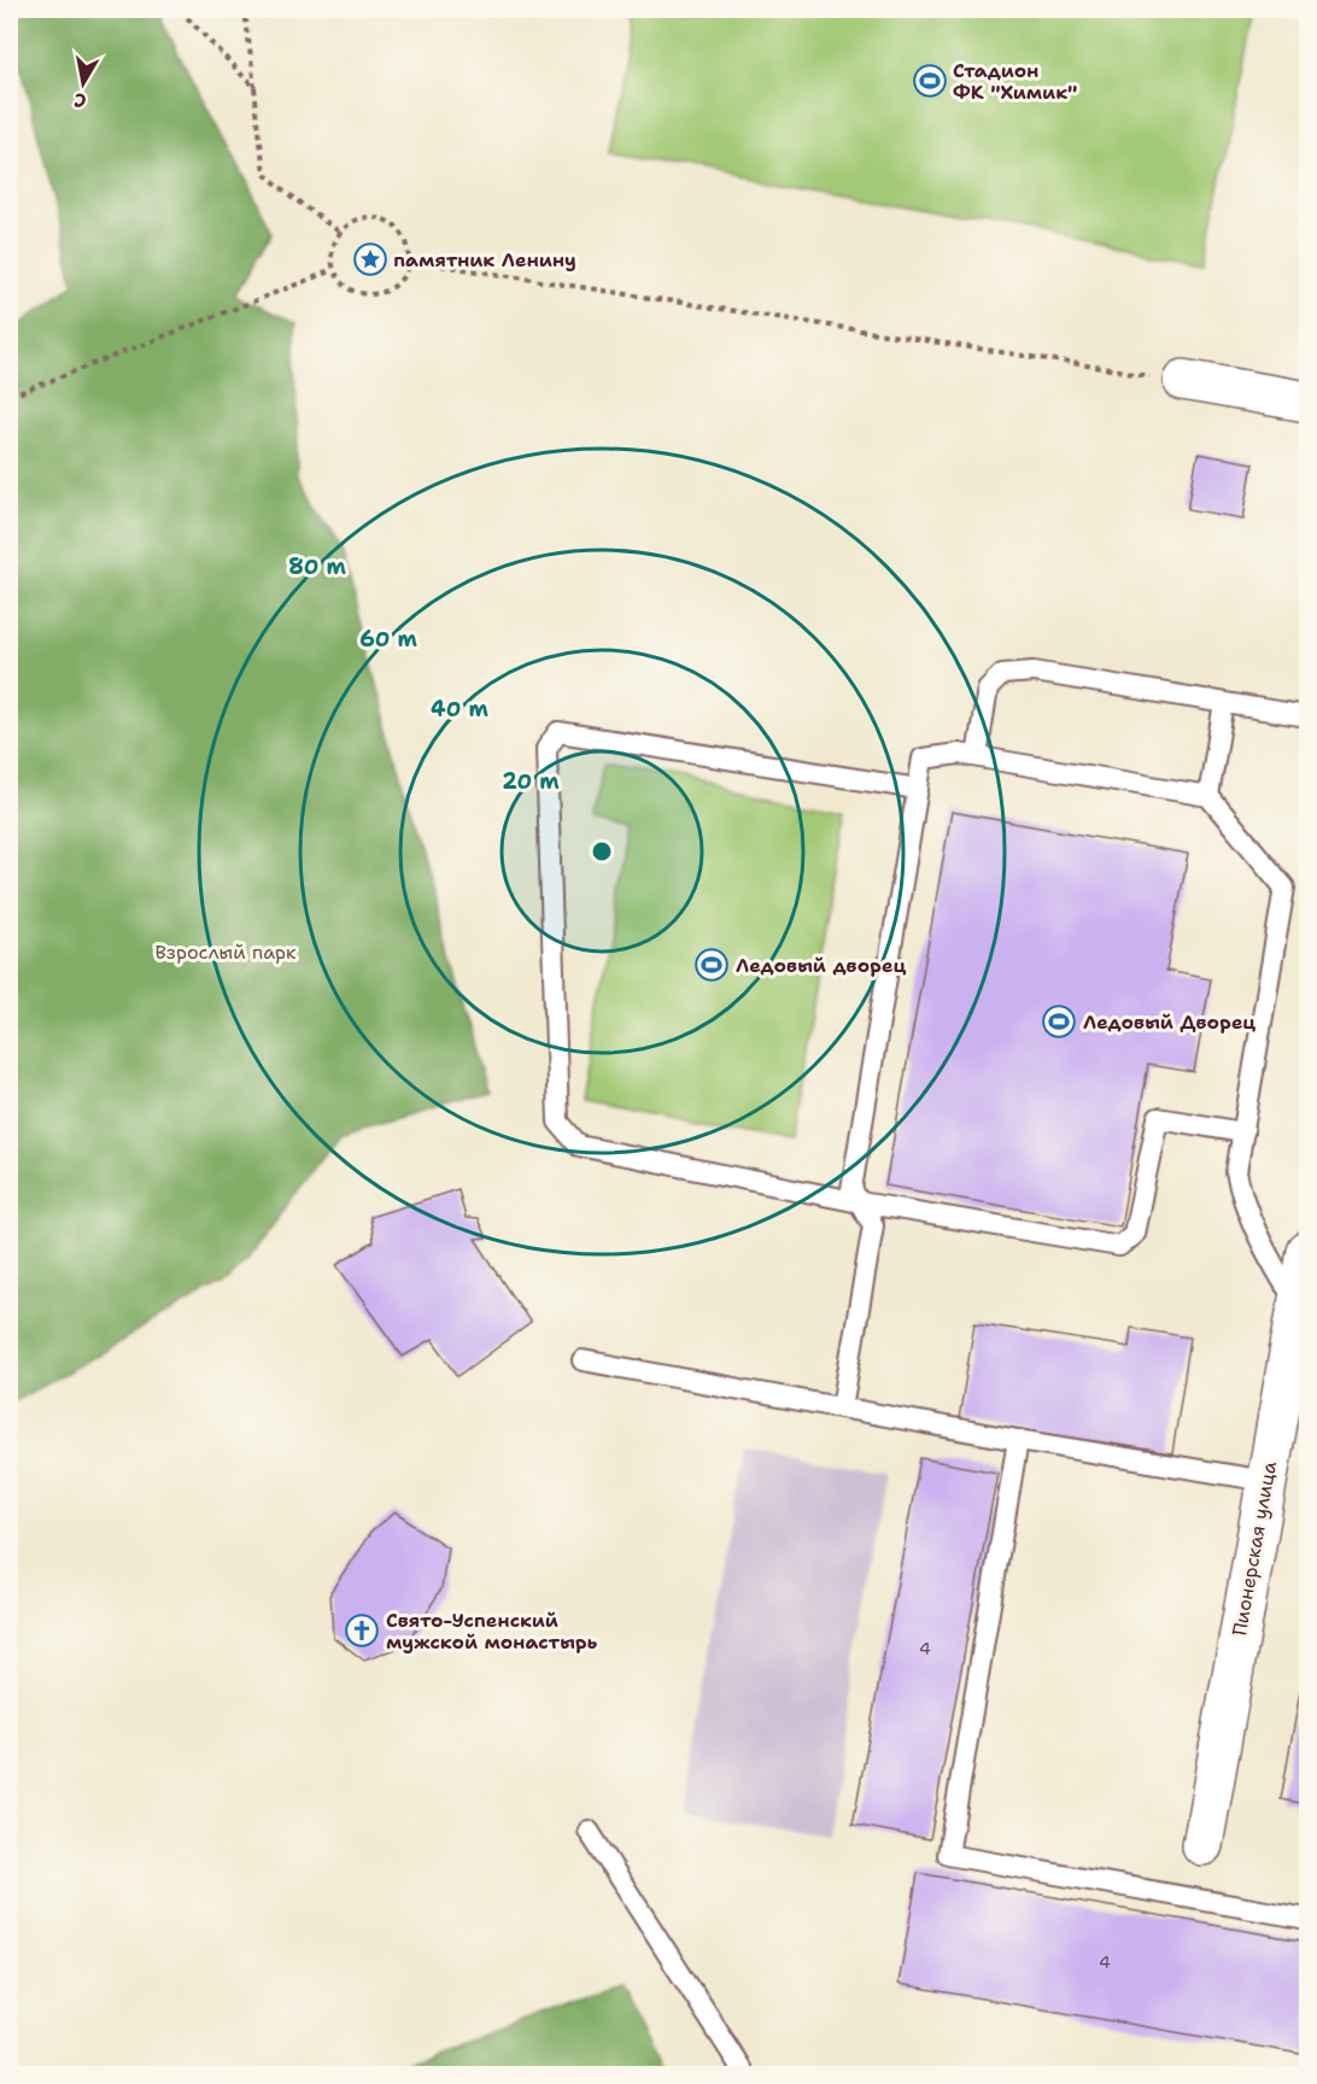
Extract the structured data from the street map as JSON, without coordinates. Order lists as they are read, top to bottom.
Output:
{
  "streets": {
    "street": ["Пионерская улица"]
  },
  "parks": ["Взрослый парк"],
  "places": {
    "sports": ["Стадион ФК \"Химик\"", "Ледовый дворец", "Ледовый Дворец"],
    "place": ["памятник Ленину"],
    "church": ["Свято-Успенский мужской монастырь"]
  },
  "house_numbers": ["4", "4"],
  "north": "bottom",
  "rings": [
    "80 m",
    "60 m",
    "40 m",
    "20 m"
  ]
}
